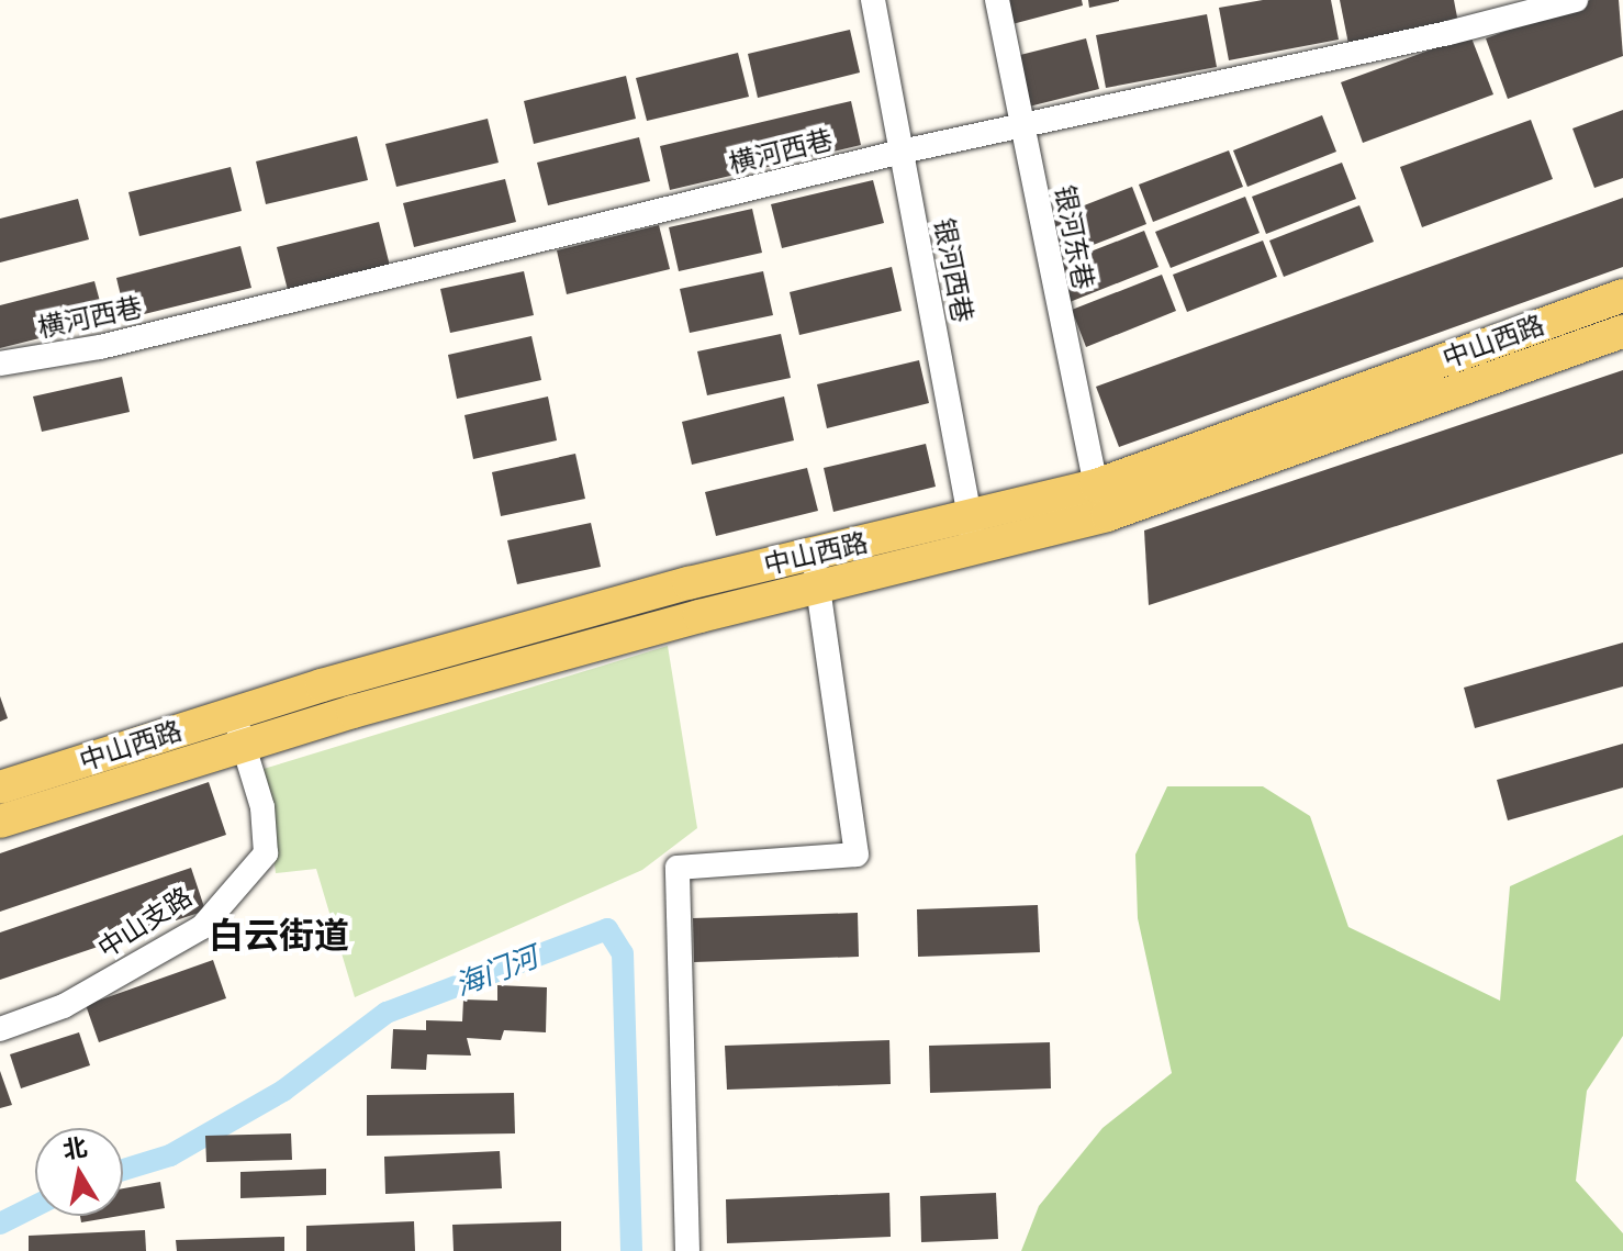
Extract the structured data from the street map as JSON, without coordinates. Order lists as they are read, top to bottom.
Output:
{
  "streets": {
    "main road": ["中山西路"],
    "street": [
      "横河西巷",
      "银河东巷",
      "银河西巷",
      "中山支路"
    ]
  },
  "crossings": [
    ["横河西巷", "银河东巷"],
    ["横河西巷", "银河西巷"],
    ["银河东巷", "中山西路"],
    ["银河西巷", "中山西路"],
    ["中山西路", "中山支路"]
  ],
  "districts": ["白云街道"],
  "water": ["海门河"],
  "north": "top"
}
